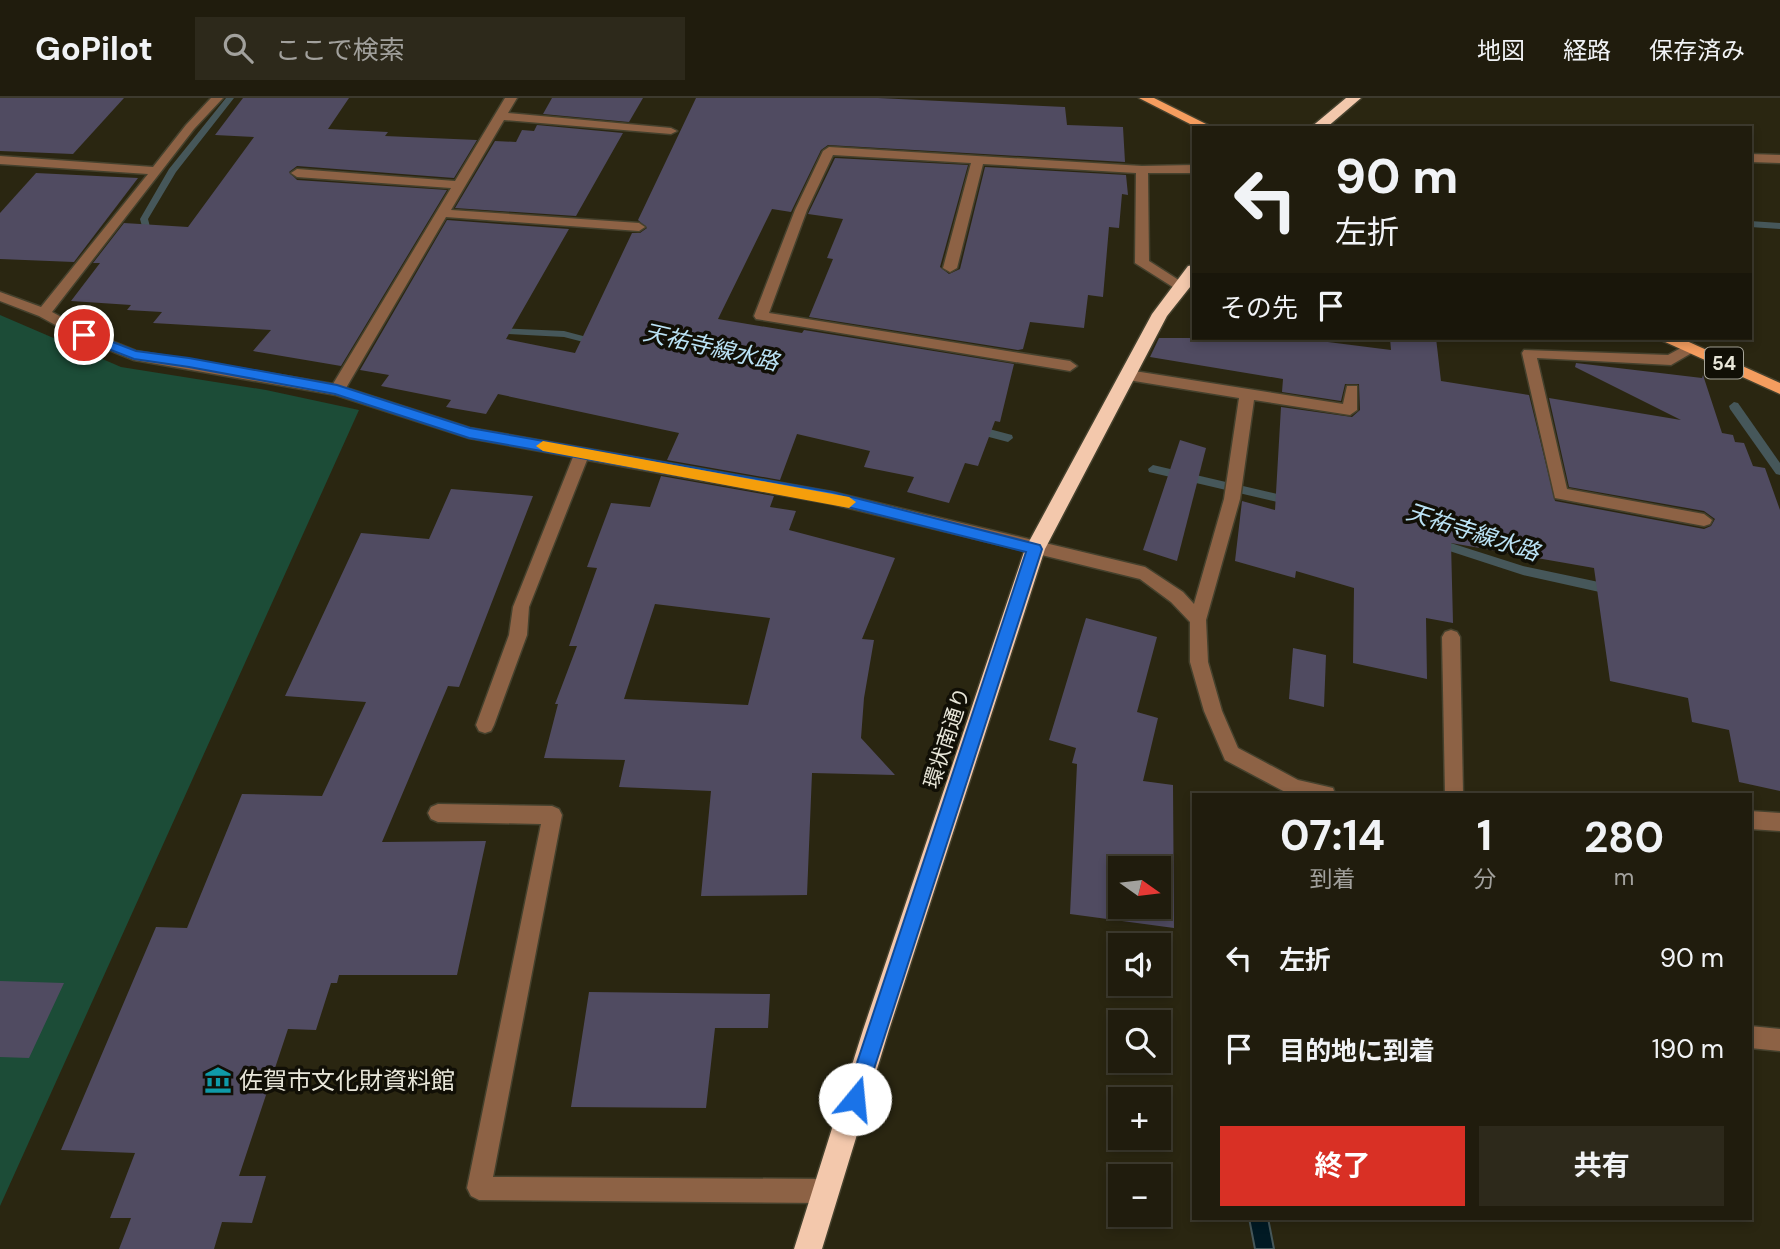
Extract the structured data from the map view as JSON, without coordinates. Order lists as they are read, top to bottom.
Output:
{
  "streets": {
    "highway": ["環状南通り"],
    "main road": ["54"]
  },
  "water": ["天祐寺線水路"],
  "places": {
    "museum": ["佐賀市文化財資料館"]
  },
  "north": "right",
  "page": {
    "header": "GoPilot",
    "search": "ここで検索",
    "nav": ["地図", "経路", "保存済み"],
    "turn": ["90 m", "左折"],
    "then": "その先",
    "eta": [
      "07:14",
      "到着",
      "1",
      "分",
      "280",
      "m"
    ],
    "map_buttons": ["+", "−"],
    "list": [
      {
        "name": "左折",
        "value": "90 m"
      },
      {
        "name": "目的地に到着",
        "value": "190 m"
      }
    ],
    "buttons": ["終了", "共有"]
  }
}
